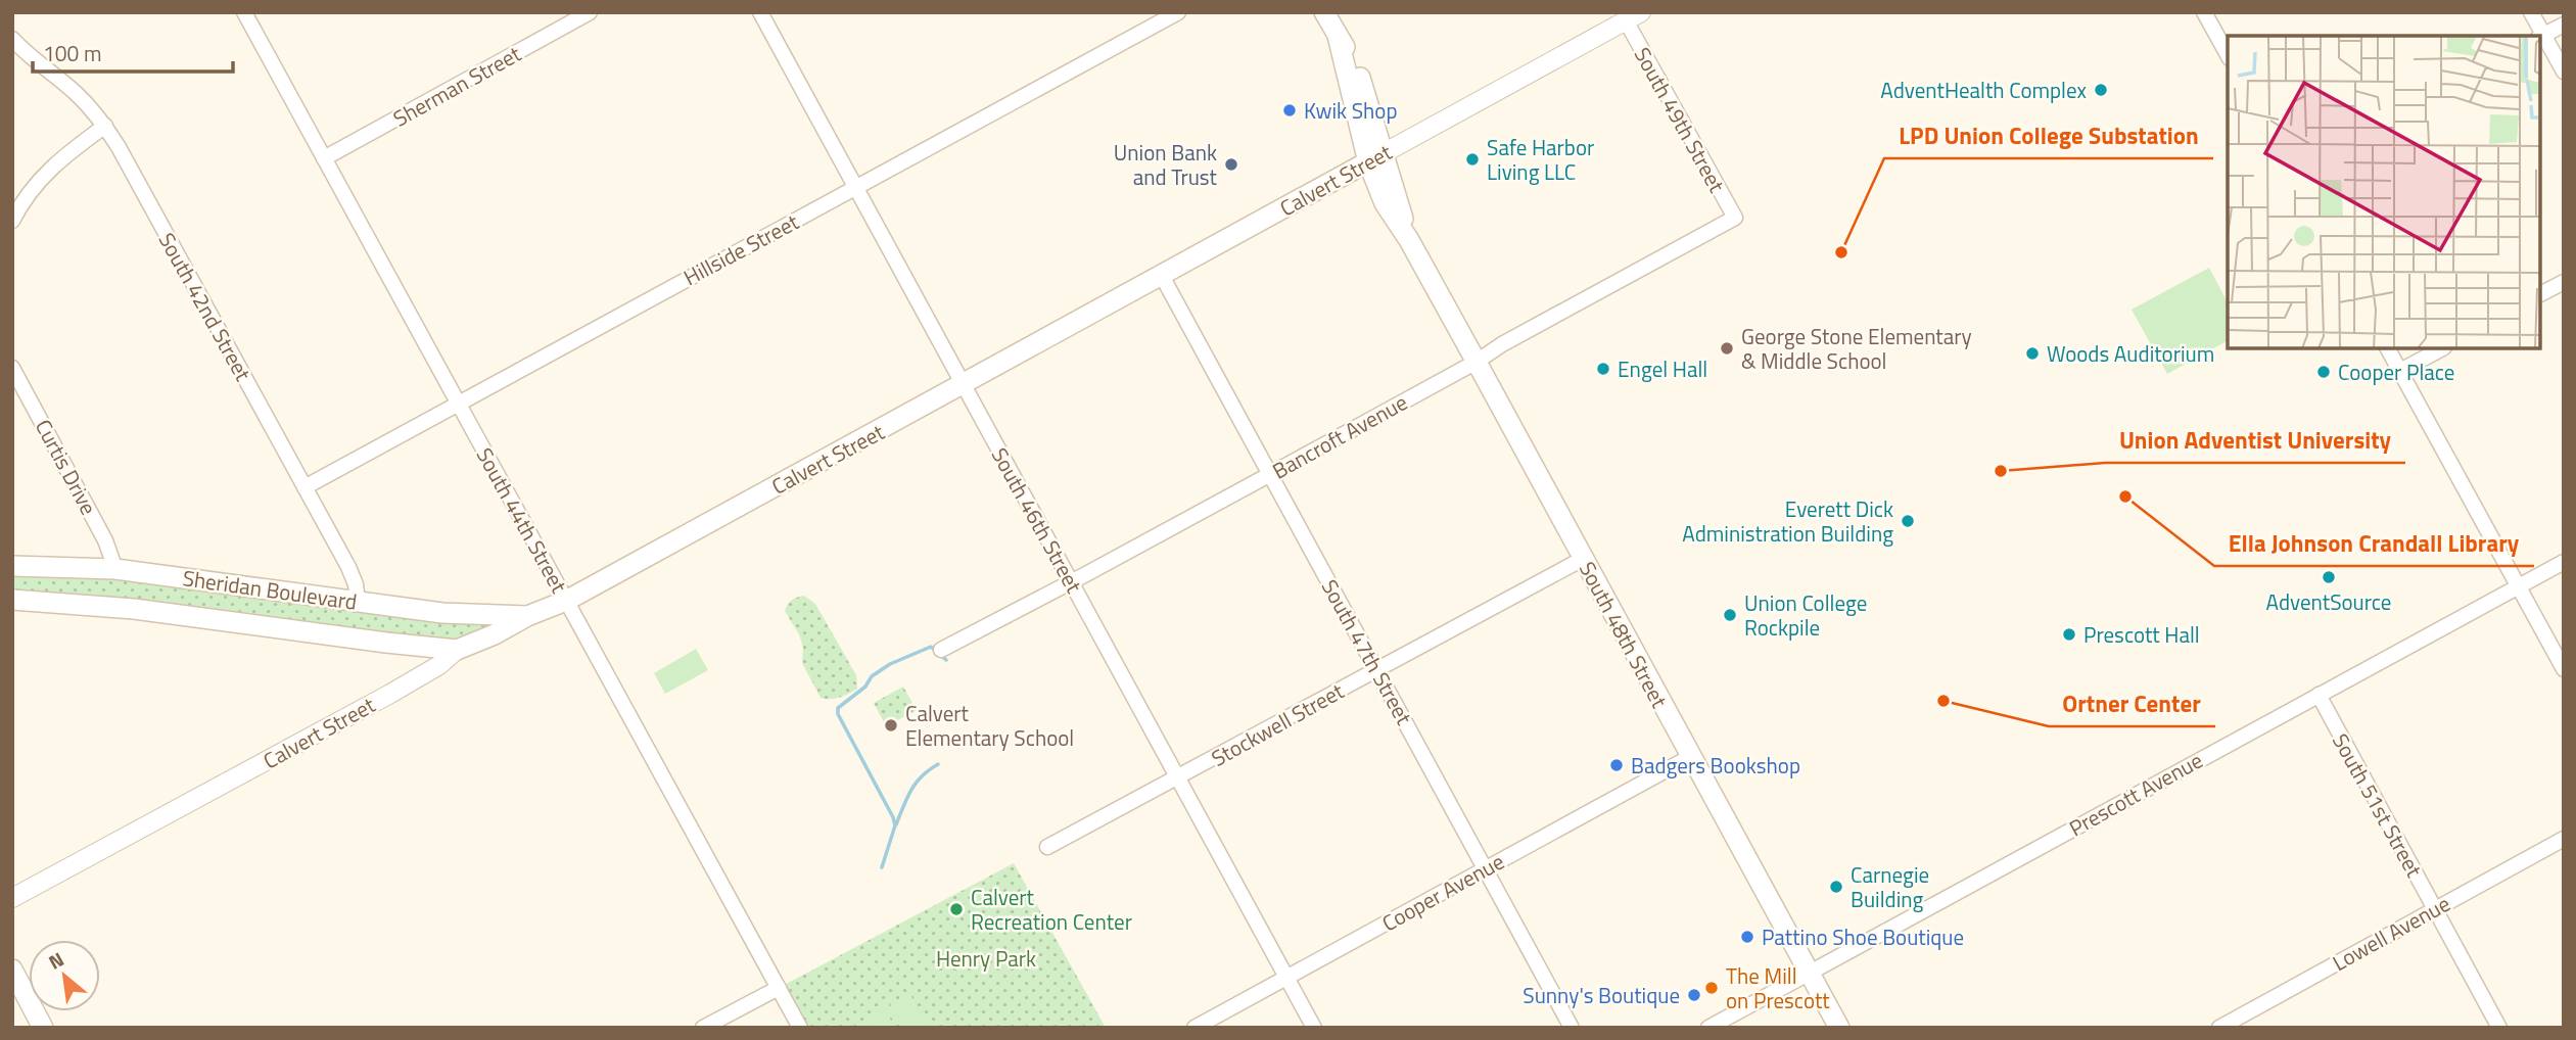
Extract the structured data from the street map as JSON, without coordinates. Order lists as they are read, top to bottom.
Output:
{
  "streets": {
    "main road": ["Calvert Street", "Sheridan Boulevard", "South 48th Street"],
    "street": [
      "Sherman Street",
      "South 49th Street",
      "Hillside Street",
      "South 42nd Street",
      "Bancroft Avenue",
      "Curtis Drive",
      "South 44th Street",
      "South 46th Street",
      "South 47th Street",
      "Stockwell Street",
      "Prescott Avenue",
      "South 51st Street",
      "Cooper Avenue",
      "Lowell Avenue"
    ]
  },
  "crossings": [
    ["Sherman Street", "South 44th Street"],
    ["South 49th Street", "Calvert Street"],
    ["South 49th Street", "Bancroft Avenue"],
    ["Calvert Street", "South 44th Street"],
    ["Calvert Street", "South 46th Street"],
    ["Calvert Street", "Sheridan Boulevard"],
    ["Calvert Street", "South 48th Street"],
    ["Calvert Street", "South 47th Street"],
    ["Hillside Street", "South 42nd Street"],
    ["Hillside Street", "South 44th Street"],
    ["Hillside Street", "South 46th Street"],
    ["South 42nd Street", "Sheridan Boulevard"],
    ["Bancroft Avenue", "South 46th Street"],
    ["Bancroft Avenue", "South 48th Street"],
    ["Bancroft Avenue", "South 47th Street"],
    ["Curtis Drive", "Sheridan Boulevard"],
    ["South 46th Street", "Stockwell Street"],
    ["South 46th Street", "Cooper Avenue"],
    ["South 48th Street", "Stockwell Street"],
    ["South 48th Street", "Prescott Avenue"],
    ["South 48th Street", "Cooper Avenue"],
    ["South 47th Street", "Stockwell Street"],
    ["South 47th Street", "Cooper Avenue"],
    ["Prescott Avenue", "South 51st Street"],
    ["South 51st Street", "Lowell Avenue"]
  ],
  "parks": ["Henry Park"],
  "places": [
    "AdventHealth Complex",
    "Kwik Shop",
    "Safe Harbor Living LLC",
    "Union Bank and Trust",
    "LPD Union College Substation",
    "George Stone Elementary & Middle School",
    "Woods Auditorium",
    "Engel Hall",
    "Cooper Place",
    "Union Adventist University",
    "Ella Johnson Crandall Library",
    "Everett Dick Administration Building",
    "AdventSource",
    "Union College Rockpile",
    "Prescott Hall",
    "Ortner Center",
    "Calvert Elementary School",
    "Badgers Bookshop",
    "Carnegie Building",
    "Calvert Recreation Center",
    "Pattino Shoe Boutique",
    "The Mill on Prescott",
    "Sunny's Boutique"
  ],
  "scale_bar": "100 m",
  "north": "top left"
}
